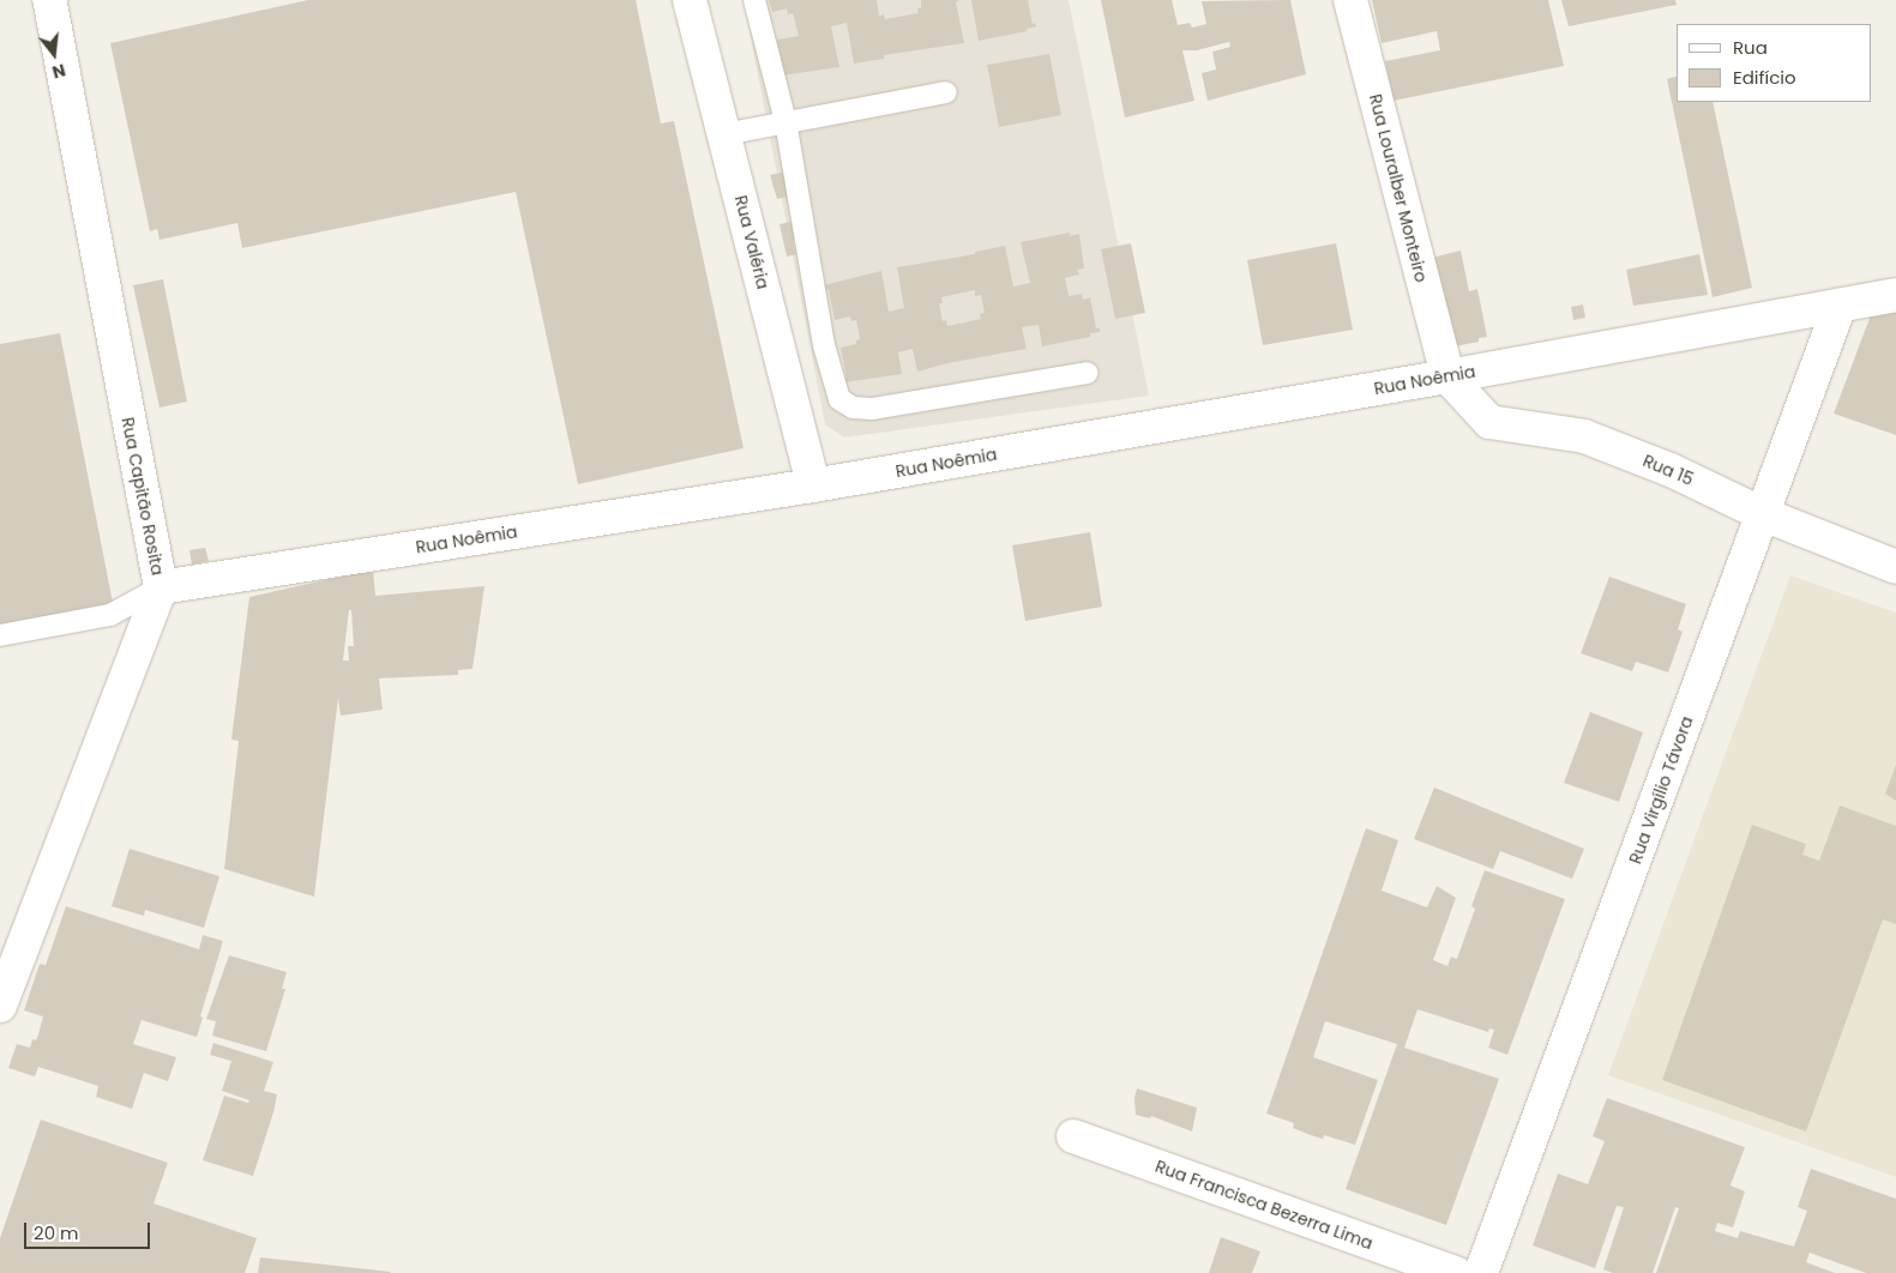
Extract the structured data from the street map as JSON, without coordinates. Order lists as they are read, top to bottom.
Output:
{
  "streets": {
    "street": [
      "Rua Louralber Monteiro",
      "Rua Valéria",
      "Rua Noêmia",
      "Rua 15",
      "Rua Capitão Rosita",
      "Rua Virgílio Távora",
      "Rua Francisca Bezerra Lima"
    ]
  },
  "crossings": [
    ["Rua Louralber Monteiro", "Rua Noêmia"],
    ["Rua Louralber Monteiro", "Rua 15"],
    ["Rua Valéria", "Rua Noêmia"],
    ["Rua Noêmia", "Rua 15"],
    ["Rua Noêmia", "Rua Capitão Rosita"],
    ["Rua Noêmia", "Rua Virgílio Távora"],
    ["Rua 15", "Rua Virgílio Távora"]
  ],
  "legend": ["Rua", "Edifício"],
  "scale_bar": "20 m",
  "north": "bottom"
}
